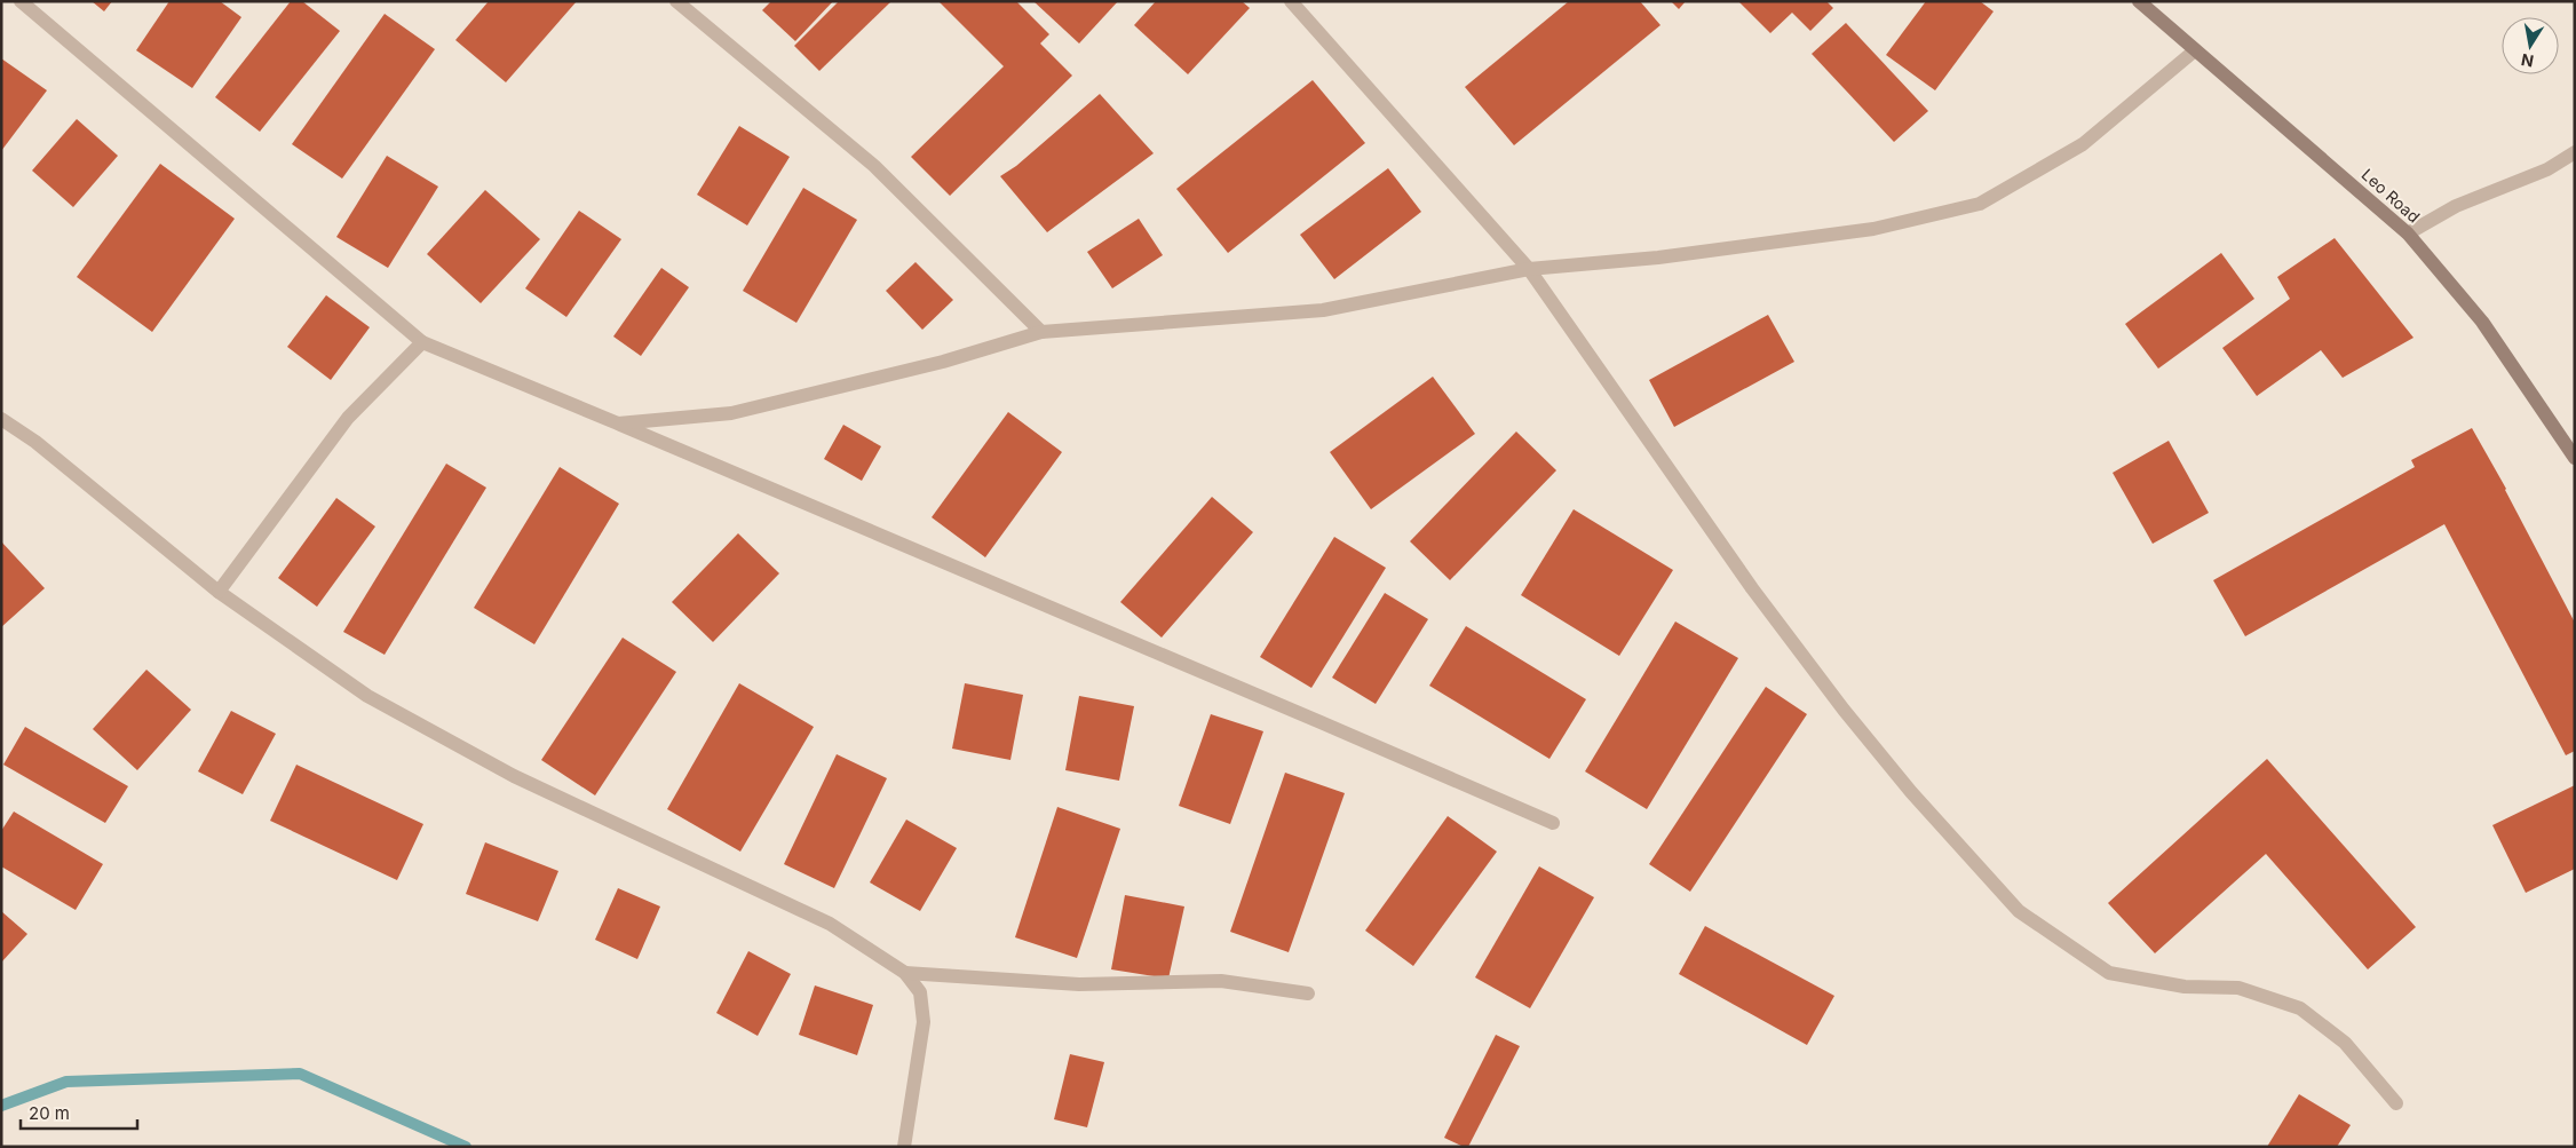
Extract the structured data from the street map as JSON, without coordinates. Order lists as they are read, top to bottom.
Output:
{
  "streets": {
    "street": ["Leo Road"]
  },
  "scale_bar": "20 m",
  "north": "bottom"
}
